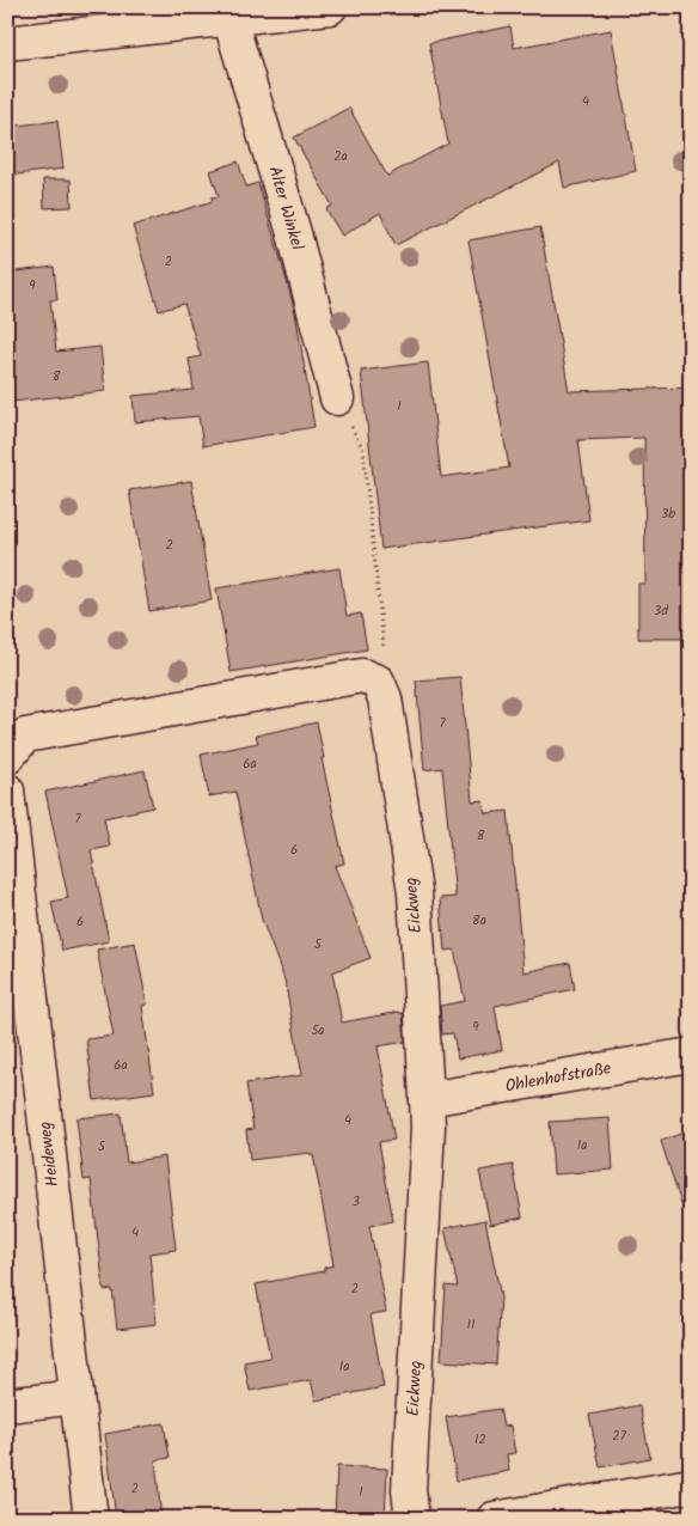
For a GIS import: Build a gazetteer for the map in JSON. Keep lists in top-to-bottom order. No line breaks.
{"streets":{"street":["Alter Winkel","Eickweg","Ohlenhofstraße","Heideweg"]},"crossings":[["Eickweg","Ohlenhofstraße"]],"house_numbers":["4","2a","2","9","8","1","3b","2","3d","7","6a","7","8","6","8a","6","5","9","5a","6a","4","1a","5","3","4","2","11","1a","27","12","2","1"]}
